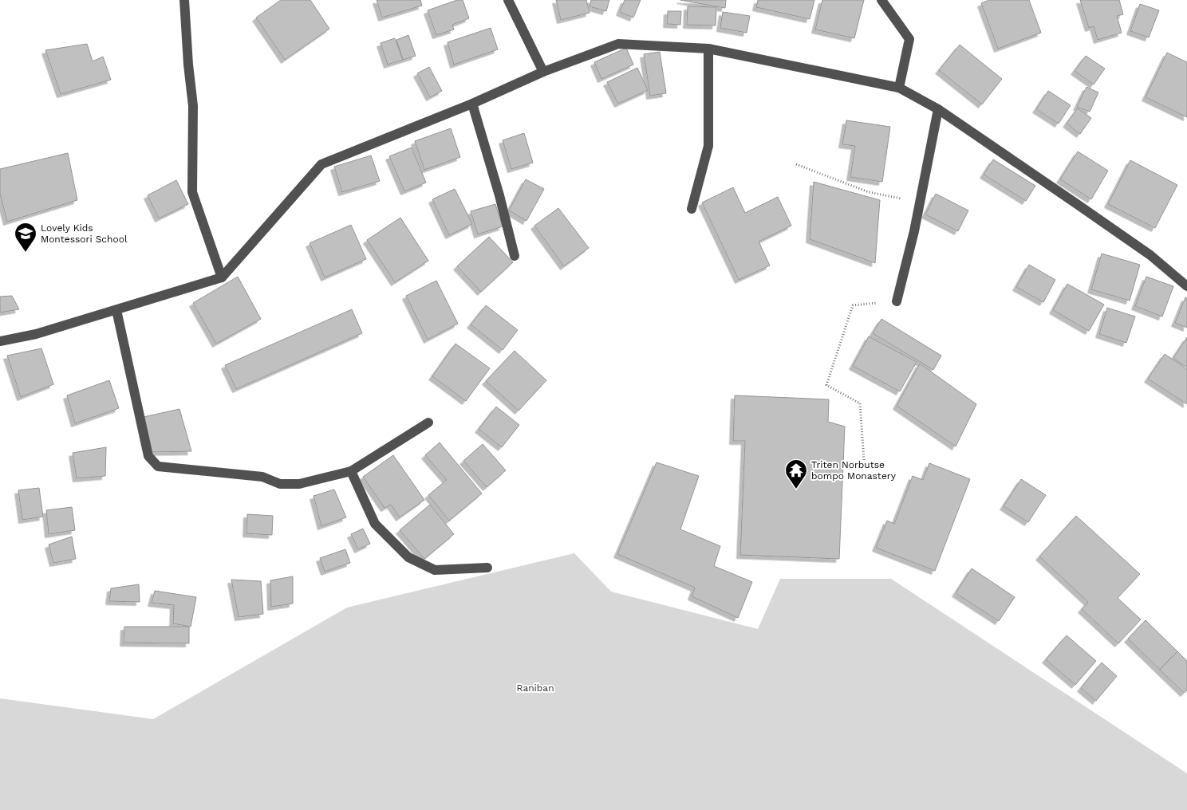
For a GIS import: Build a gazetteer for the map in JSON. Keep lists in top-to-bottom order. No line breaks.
{"parks":["Raniban"],"places":{"school or university":["Lovely Kids Montessori School"],"temple":["Triten Norbutse bompo Monastery"]}}
